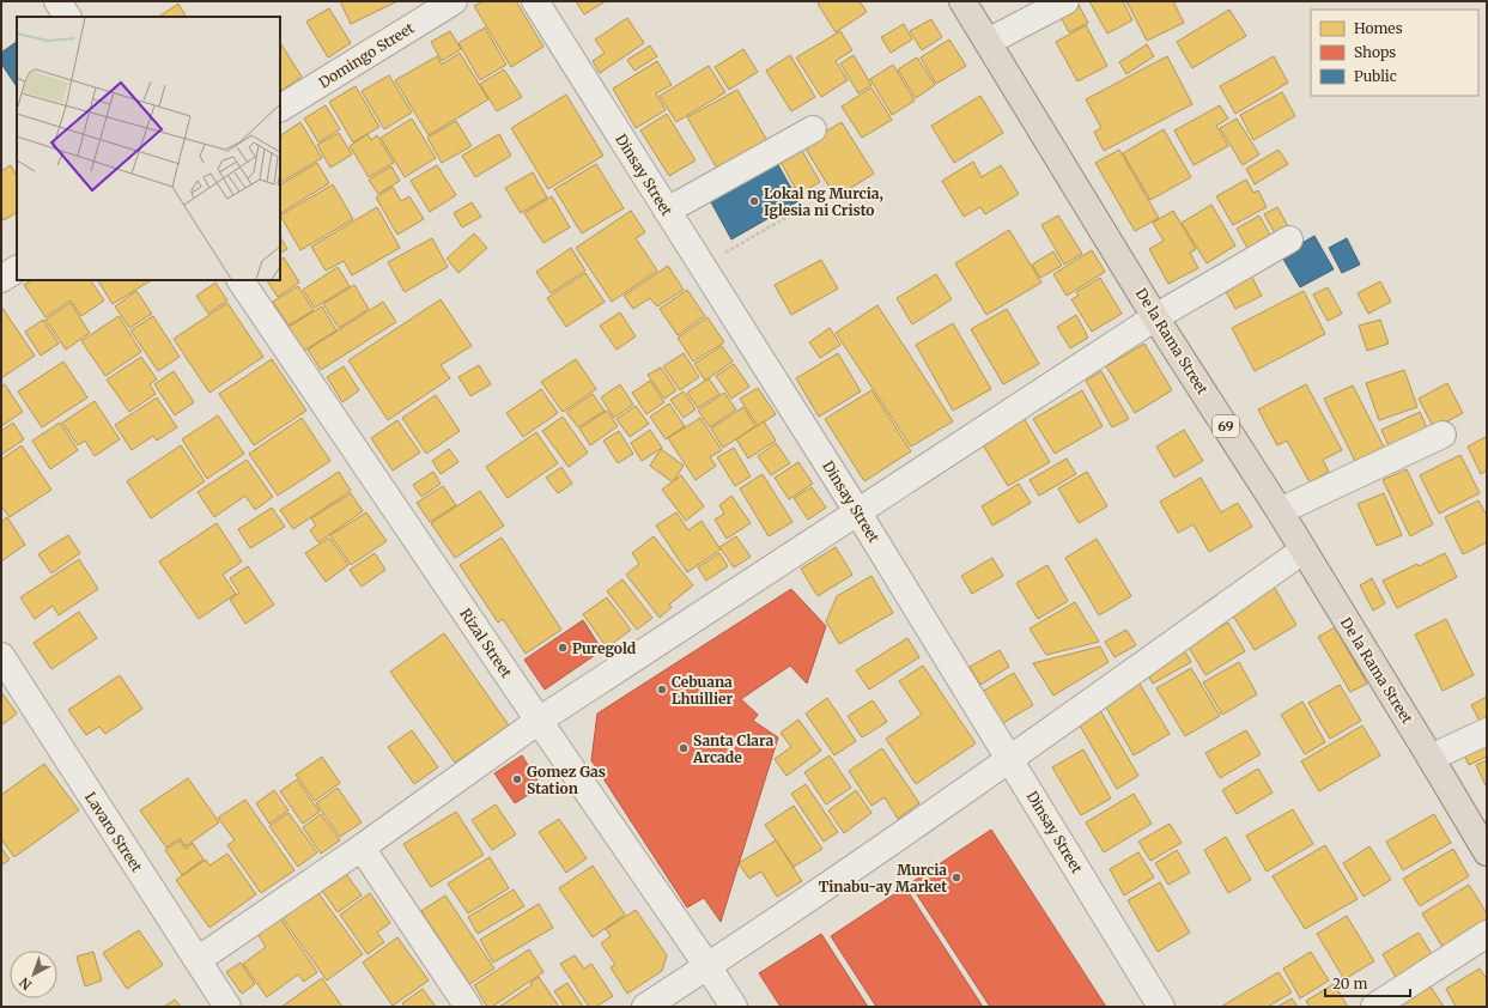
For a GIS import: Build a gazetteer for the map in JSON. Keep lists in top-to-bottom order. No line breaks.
{"streets":{"highway":["De la Rama Street","69"],"street":["Domingo Street","Dinsay Street","Rizal Street","Lavaro Street"]},"places":["Lokal ng Murcia, Iglesia ni Cristo","Puregold","Cebuana Lhuillier","Santa Clara Arcade","Gomez Gas Station","Murcia Tinabu-ay Market"],"legend":["Homes","Shops","Public"],"scale_bar":"20 m","north":"bottom left"}
